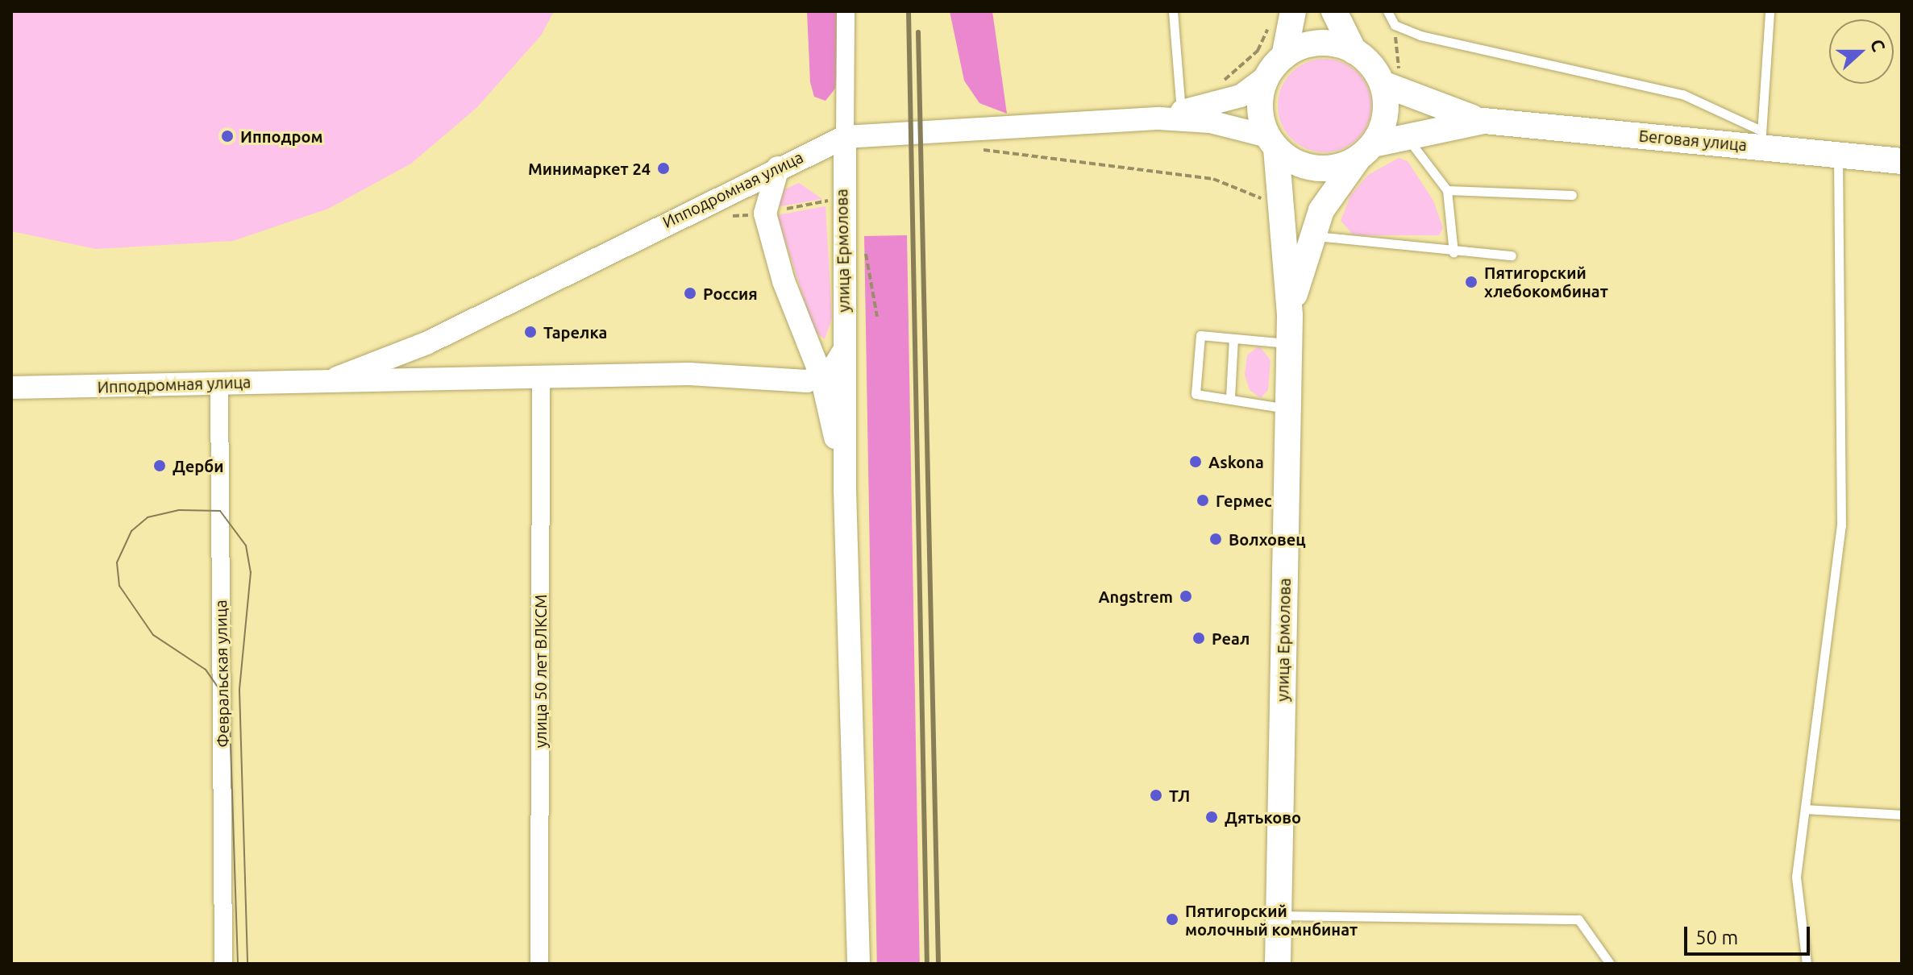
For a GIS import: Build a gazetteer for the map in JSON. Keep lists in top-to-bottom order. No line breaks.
{"streets":{"main road":["Беговая улица","улица Ермолова"],"street":["Ипподромная улица","улица 50 лет ВЛКСМ","Февральская улица"]},"crossings":[["Беговая улица","Ипподромная улица"],["Беговая улица","улица Ермолова"],["Ипподромная улица","улица Ермолова"],["Ипподромная улица","улица 50 лет ВЛКСМ"],["Ипподромная улица","Февральская улица"]],"places":["Ипподpом","Минимаркет 24","Пятигорский хлебокомбинат","Россия","Тарелка","Askona","Дерби","Гермес","Волховец","Angstrem","Реал","ТЛ","Дятьково","Пятигорский молочный комнбинат"],"scale_bar":"50 m","north":"right"}
